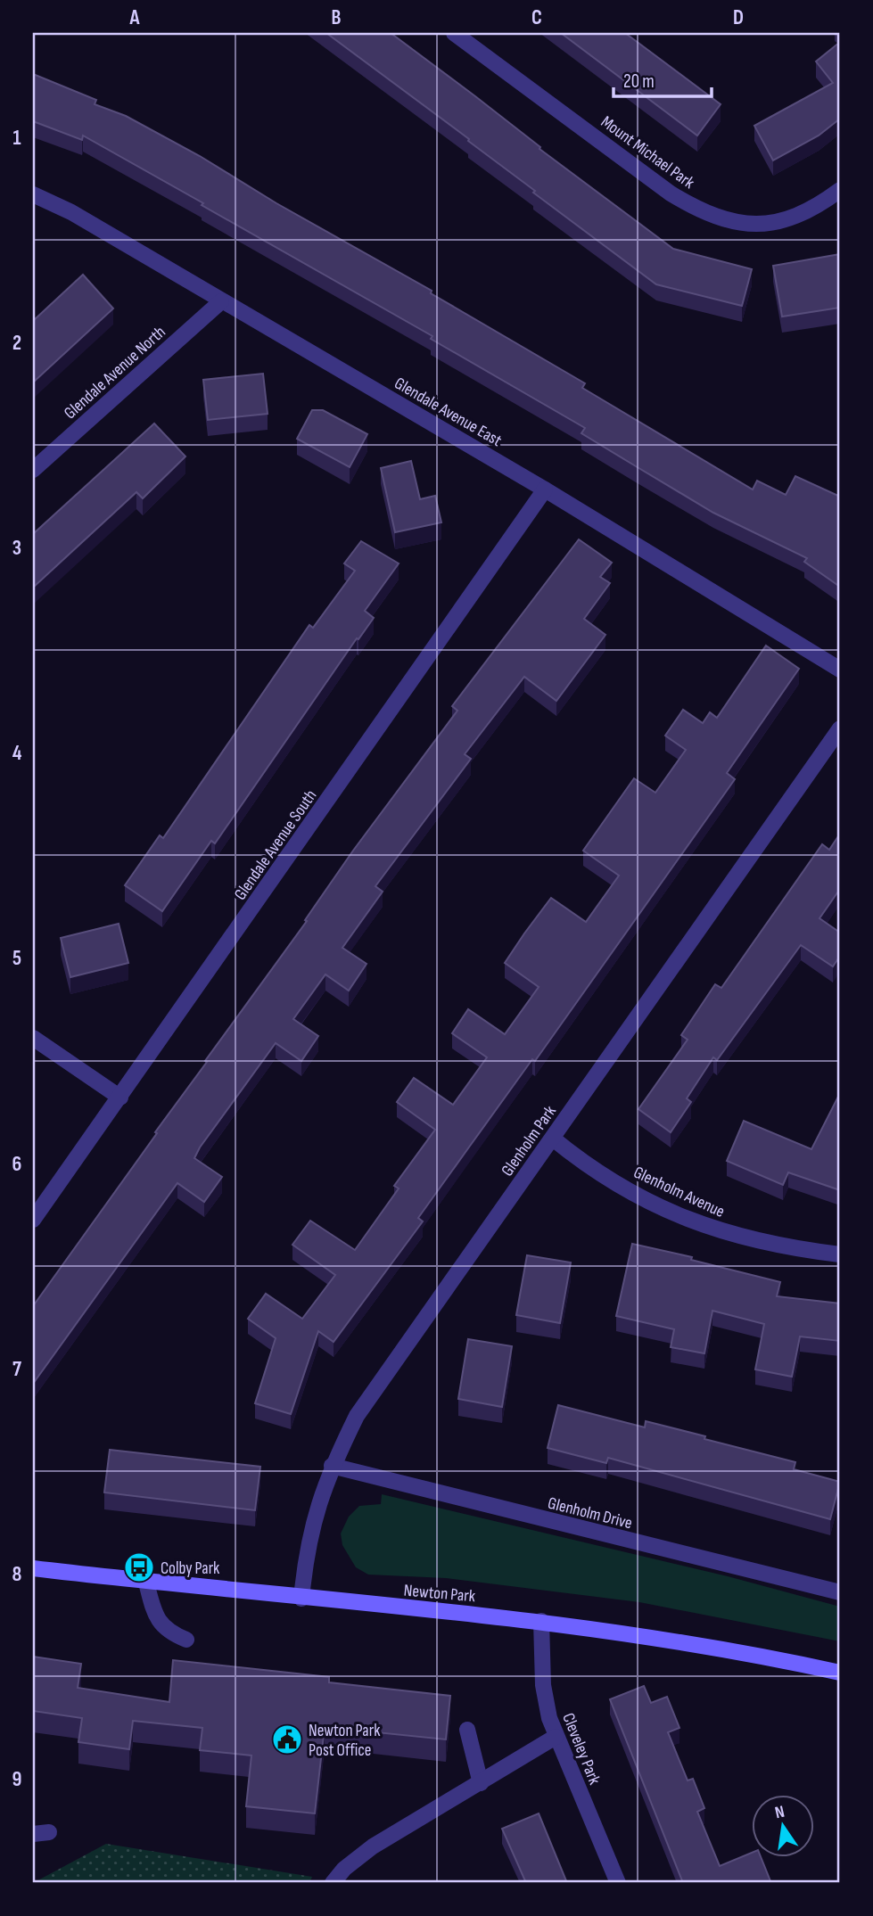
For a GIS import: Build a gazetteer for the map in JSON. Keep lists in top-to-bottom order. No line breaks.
{"streets":{"street":["Mount Michael Park","Glendale Avenue North","Glendale Avenue East","Glendale Avenue South","Glenholm Park","Glenholm Avenue","Glenholm Drive","Newton Park","Cleveley Park"]},"crossings":[["Glendale Avenue North","Glendale Avenue East"],["Glendale Avenue East","Glendale Avenue South"],["Glenholm Park","Glenholm Avenue"],["Glenholm Park","Glenholm Drive"],["Glenholm Park","Newton Park"],["Newton Park","Cleveley Park"]],"places":{"bus stop":["Colby Park"],"public building":["Newton Park Post Office"]},"scale_bar":"20 m","north":"top","grid":{"columns":["A","B","C","D"],"rows":["1","2","3","4","5","6","7","8","9"]}}
